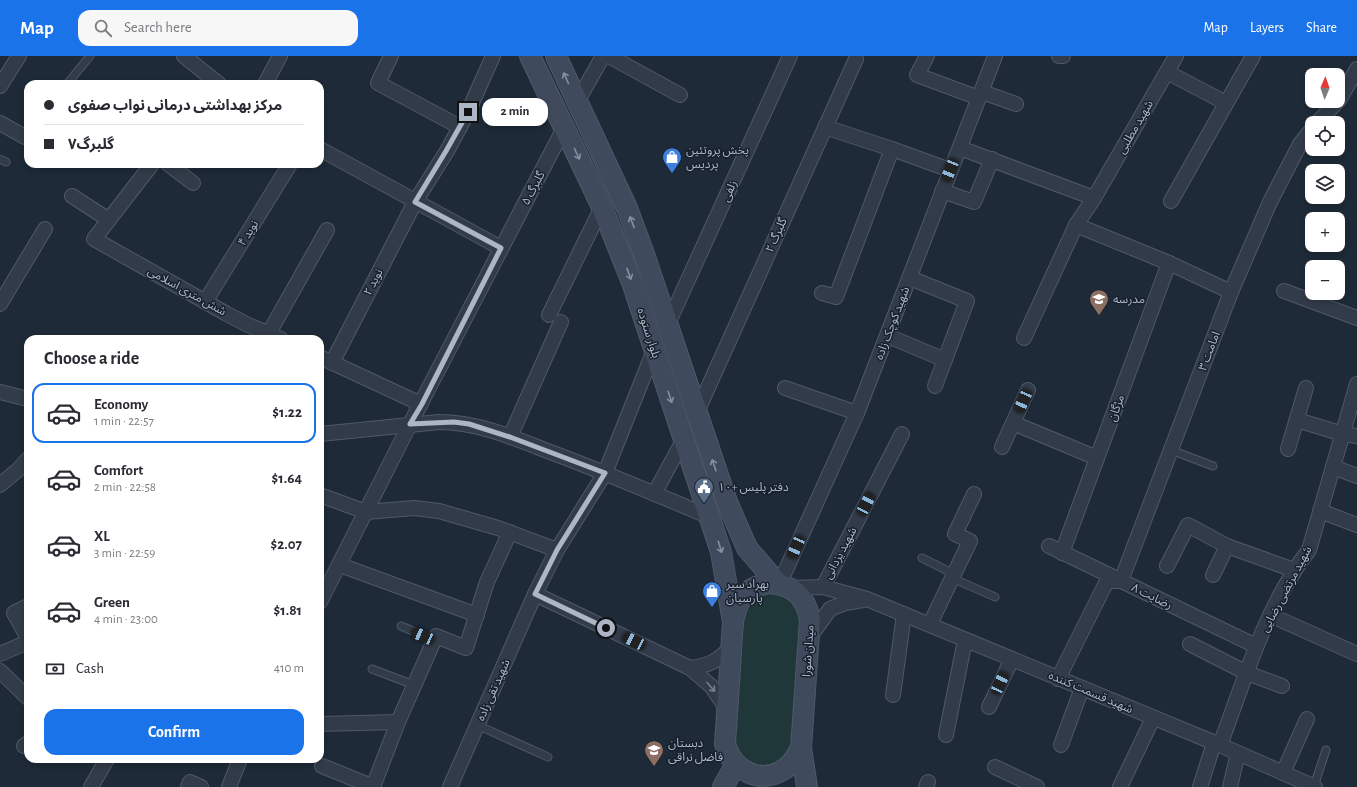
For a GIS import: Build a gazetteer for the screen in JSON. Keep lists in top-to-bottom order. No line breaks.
{"streets":{"main road":["بلوار ستوده","میدان شورا"],"street":["شهید مطلبی","گلبرگ ۵","زلفی","نوید ۴","گلبرگ ۲","نوید ۲","شش متری اسلامی","شهید کوچک زاده","امامت ۳","مژگان","شهید یزدانی","شهید مرتضی رضایی","رضایت ۸","شهید تقی زاده","شهید قسمت کننده"]},"crossings":[["گلبرگ ۵","بلوار ستوده"],["زلفی","بلوار ستوده"],["نوید ۴","شش متری اسلامی"],["گلبرگ ۲","بلوار ستوده"],["شهید کوچک زاده","بلوار ستوده"],["شهید کوچک زاده","میدان شورا"],["شهید کوچک زاده","شهید قسمت کننده"],["بلوار ستوده","میدان شورا"],["بلوار ستوده","شهید تقی زاده"],["بلوار ستوده","شهید قسمت کننده"],["امامت ۳","رضایت ۸"],["مژگان","رضایت ۸"],["شهید یزدانی","شهید قسمت کننده"],["شهید مرتضی رضایی","رضایت ۸"],["شهید مرتضی رضایی","شهید قسمت کننده"],["میدان شورا","شهید قسمت کننده"]],"places":{"shop":["پخش پروتئین پردیس","بهراد سیر پارسیان"],"school or university":["مدرسه","دبستان فاضل نراقی"],"public building":["دفتر پلیس +۱۰"]},"north":"top","page":{"header":"Map","search":"Search here","nav":["Map","Layers","Share"],"map_buttons":["+","−"],"banner":["مرکز بهداشتی درمانی نواب صفوی","گلبرگ۷"],"bubble":"2 min","heading":"Choose a ride","list":[{"name":"Economy","note":"1 min · 22:57","value":"$1.22"},{"name":"Comfort","note":"2 min · 22:58","value":"$1.64"},{"name":"XL","note":"3 min · 22:59","value":"$2.07"},{"name":"Green","note":"4 min · 23:00","value":"$1.81"}],"pay":["Cash","410 m"],"buttons":"Confirm"}}
